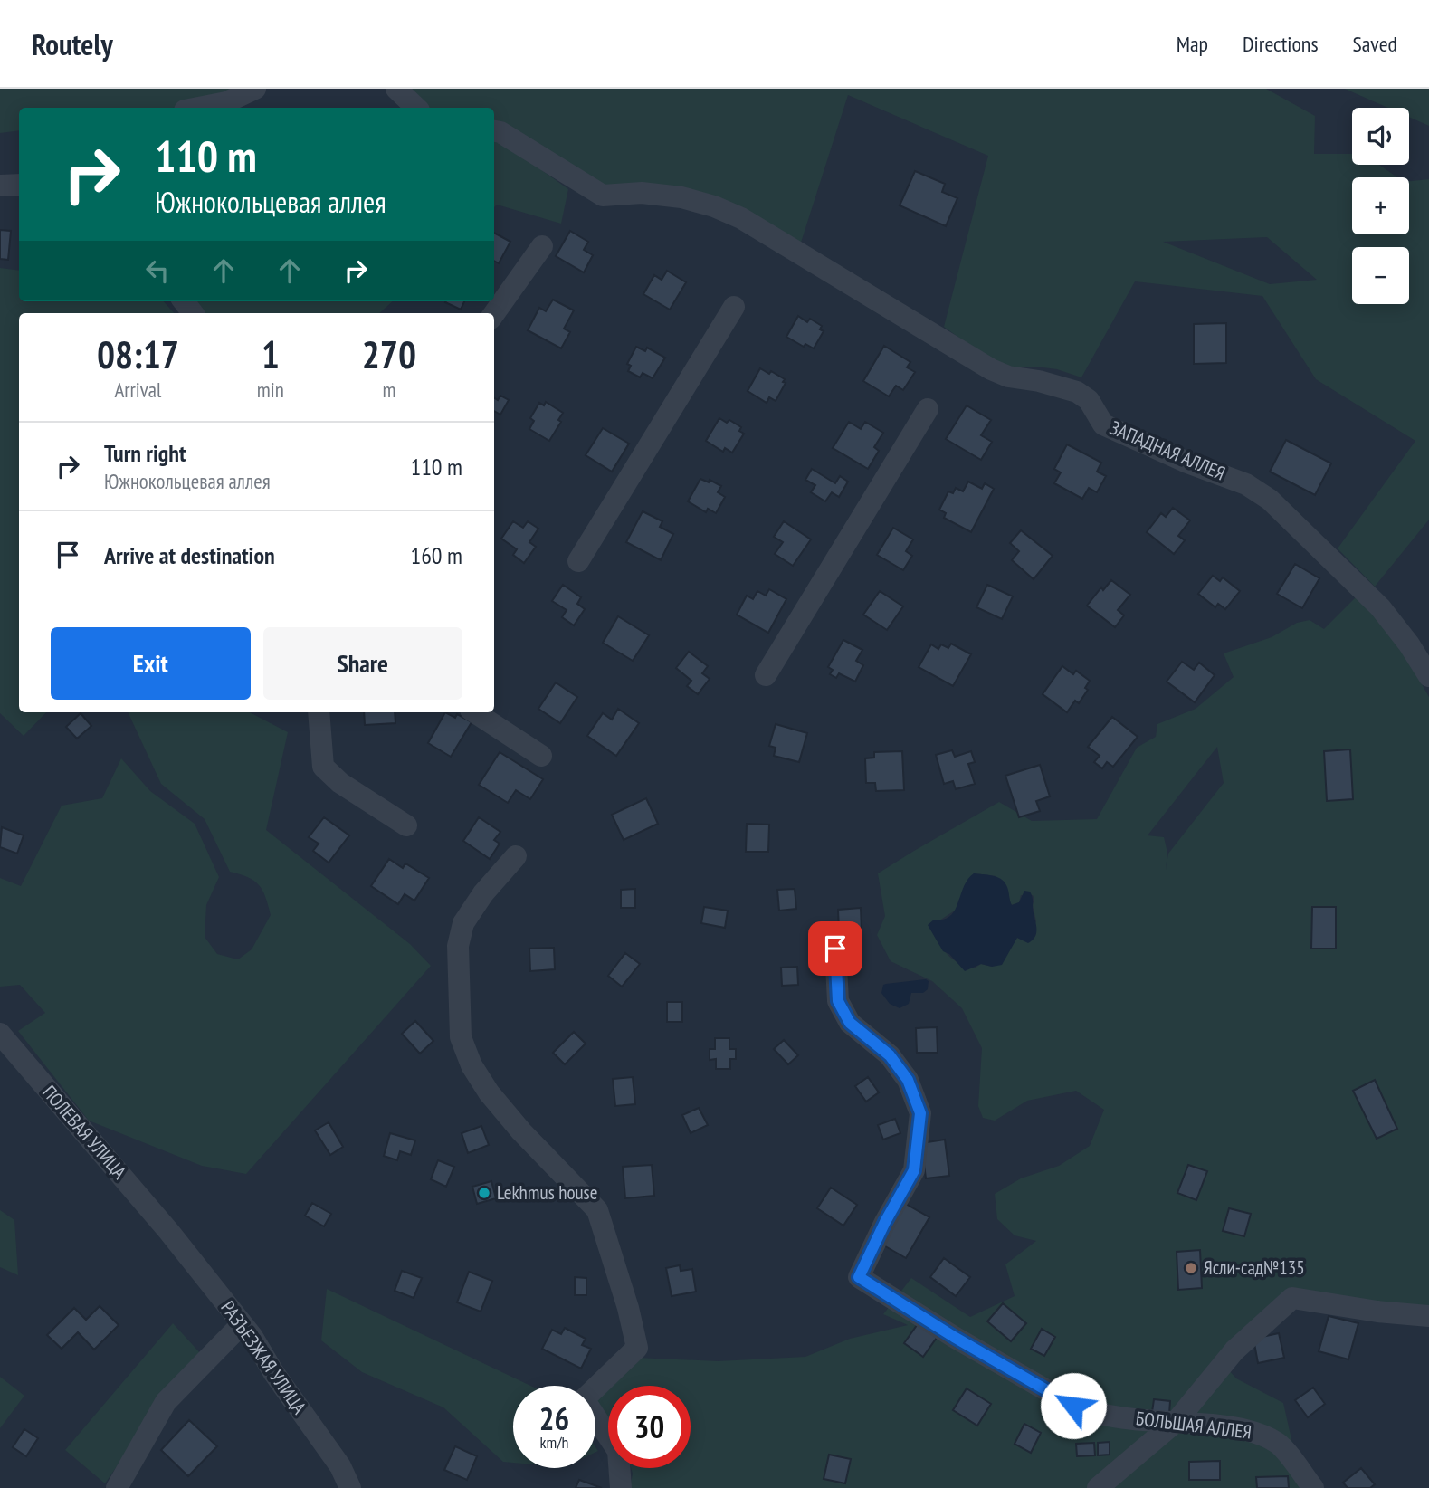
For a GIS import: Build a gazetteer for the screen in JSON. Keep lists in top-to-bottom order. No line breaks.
{"streets":{"street":["ЗАПАДНАЯ АЛЛЕЯ","ПОЛЕВАЯ УЛИЦА","РАЗЪЕЗЖАЯ УЛИЦА","БОЛЬШАЯ АЛЛЕЯ"]},"crossings":[["ПОЛЕВАЯ УЛИЦА","РАЗЪЕЗЖАЯ УЛИЦА"]],"places":["Lekhmus house","Ясли-сад№135"],"page":{"header":"Routely","nav":["Map","Directions","Saved"],"map_buttons":["+","−"],"turn":["110 m","Южнокольцевая аллея"],"eta":["08:17","Arrival","1","min","270","m"],"list":[{"name":"Turn right","note":"Южнокольцевая аллея","value":"110 m"},{"name":"Arrive at destination","value":"160 m"}],"buttons":["Exit","Share"],"speed":"26 km/h","limit":"30"}}
